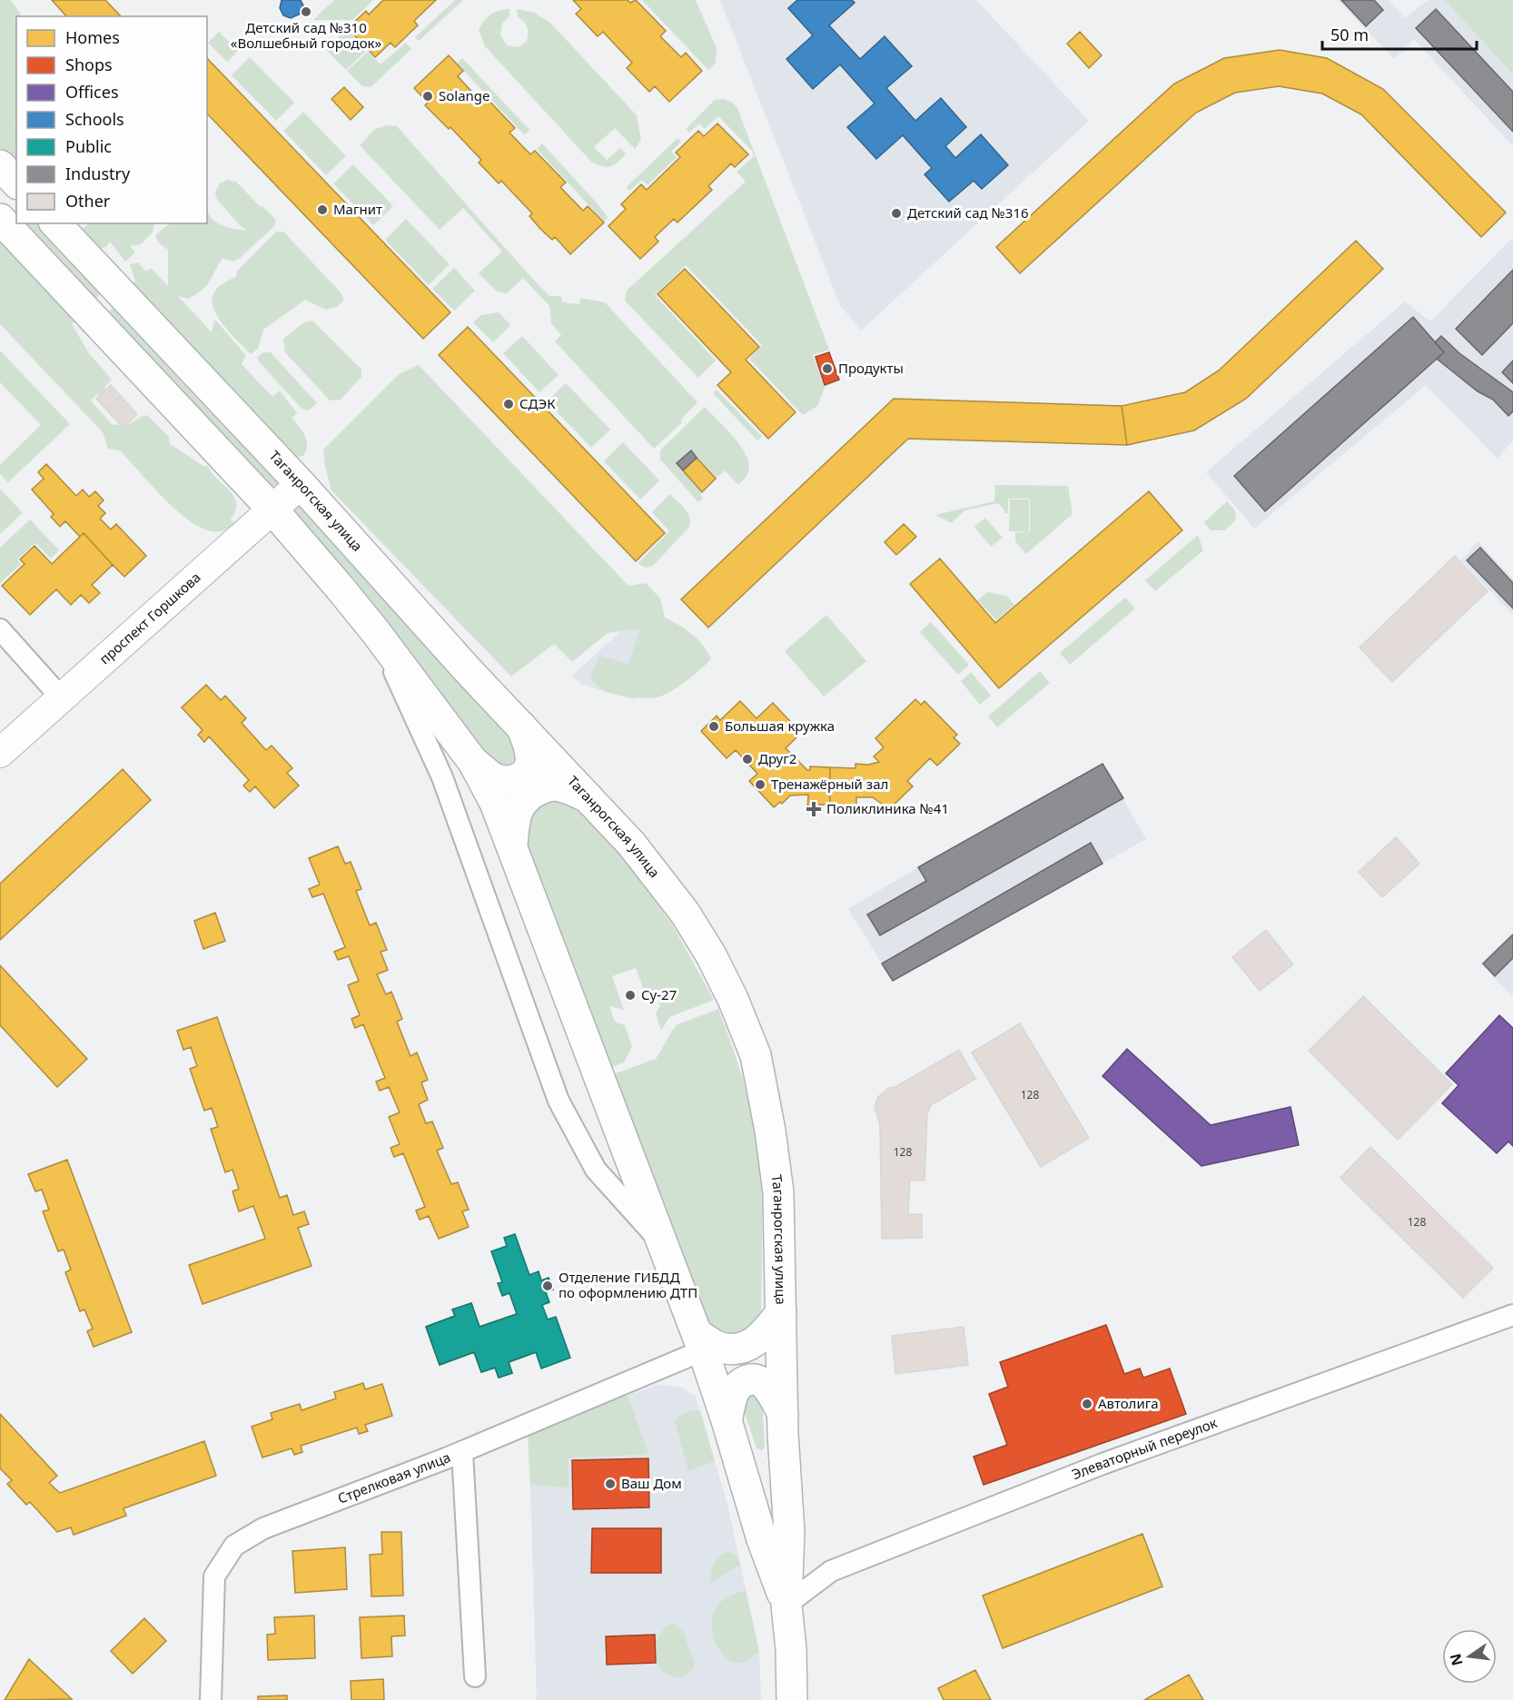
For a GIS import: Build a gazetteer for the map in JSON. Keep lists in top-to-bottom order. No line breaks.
{"streets":{"main road":["Таганрогская улица"],"street":["проспект Горшкова","Элеваторный переулок","Стрелковая улица"]},"crossings":[["Таганрогская улица","проспект Горшкова"],["Таганрогская улица","Элеваторный переулок"],["Таганрогская улица","Стрелковая улица"]],"places":{"other":["Детский сад №310 «Волшебный городок»","Solange","Магнит","Детский сад №316","Продукты","СДЭК","Большая кружка","Друг2","Тренажёрный зал","Су-27","Отделение ГИБДД по оформлению ДТП","Автолига","Ваш Дом"],"health":["Поликлиника №41"]},"house_numbers":["128","128","128"],"legend":["Homes","Shops","Offices","Schools","Public","Industry","Other"],"scale_bar":"50 m","north":"left"}
